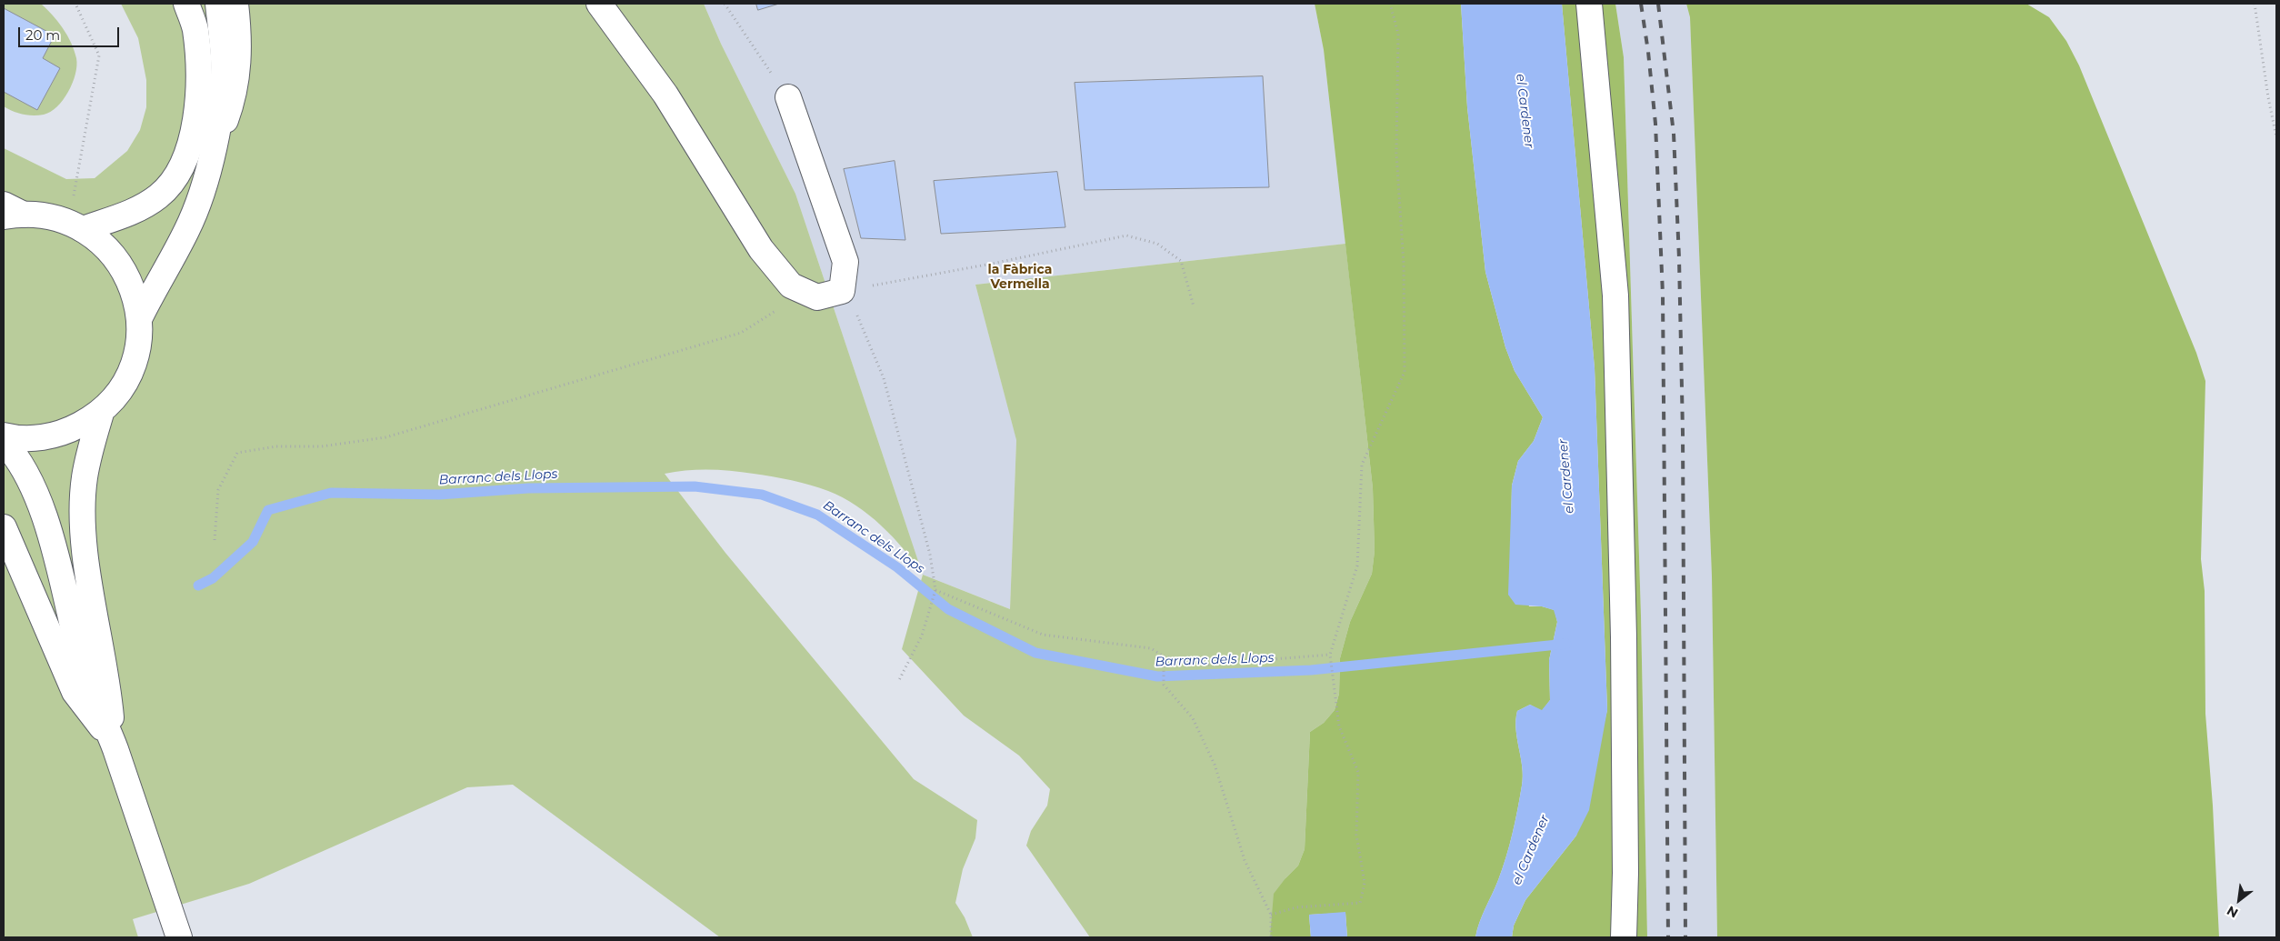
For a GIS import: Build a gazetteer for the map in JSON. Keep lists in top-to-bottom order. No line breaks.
{"districts":["la Fàbrica Vermella"],"water":["el Cardener","Barranc dels Llops"],"scale_bar":"20 m","north":"bottom left"}
